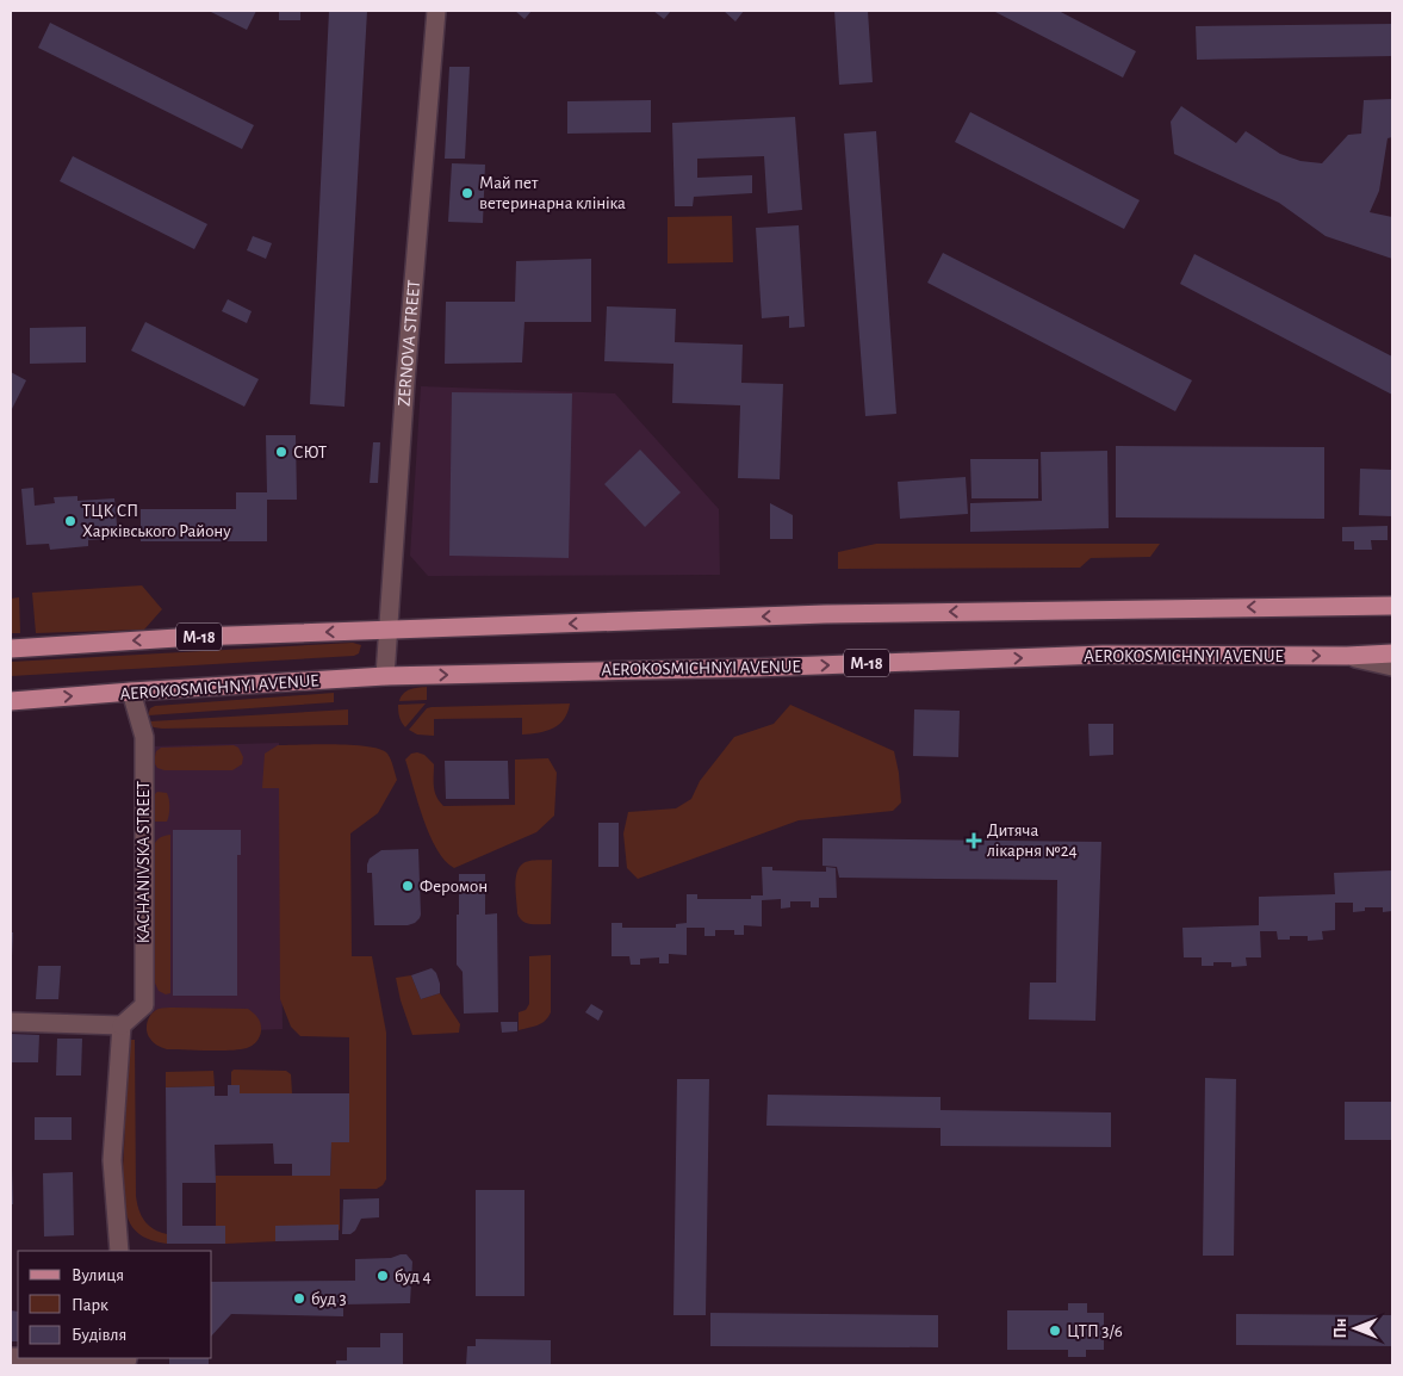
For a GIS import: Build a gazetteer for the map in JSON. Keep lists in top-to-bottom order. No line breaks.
{"streets":{"main road":["М-18","AEROKOSMICHNYI AVENUE"],"street":["ZERNOVA STREET","KACHANIVSKA STREET"]},"crossings":[["ZERNOVA STREET","М-18"],["ZERNOVA STREET","AEROKOSMICHNYI AVENUE"],["AEROKOSMICHNYI AVENUE","KACHANIVSKA STREET"]],"places":{"other":["Май пет ветеринарна клініка","СЮТ","ТЦК СП Харківського Району","Феромон","буд 4","буд 3","ЦТП 3/6"],"health":["Дитяча лікарня №24"]},"legend":["Вулиця","Парк","Будівля"],"north":"left"}
